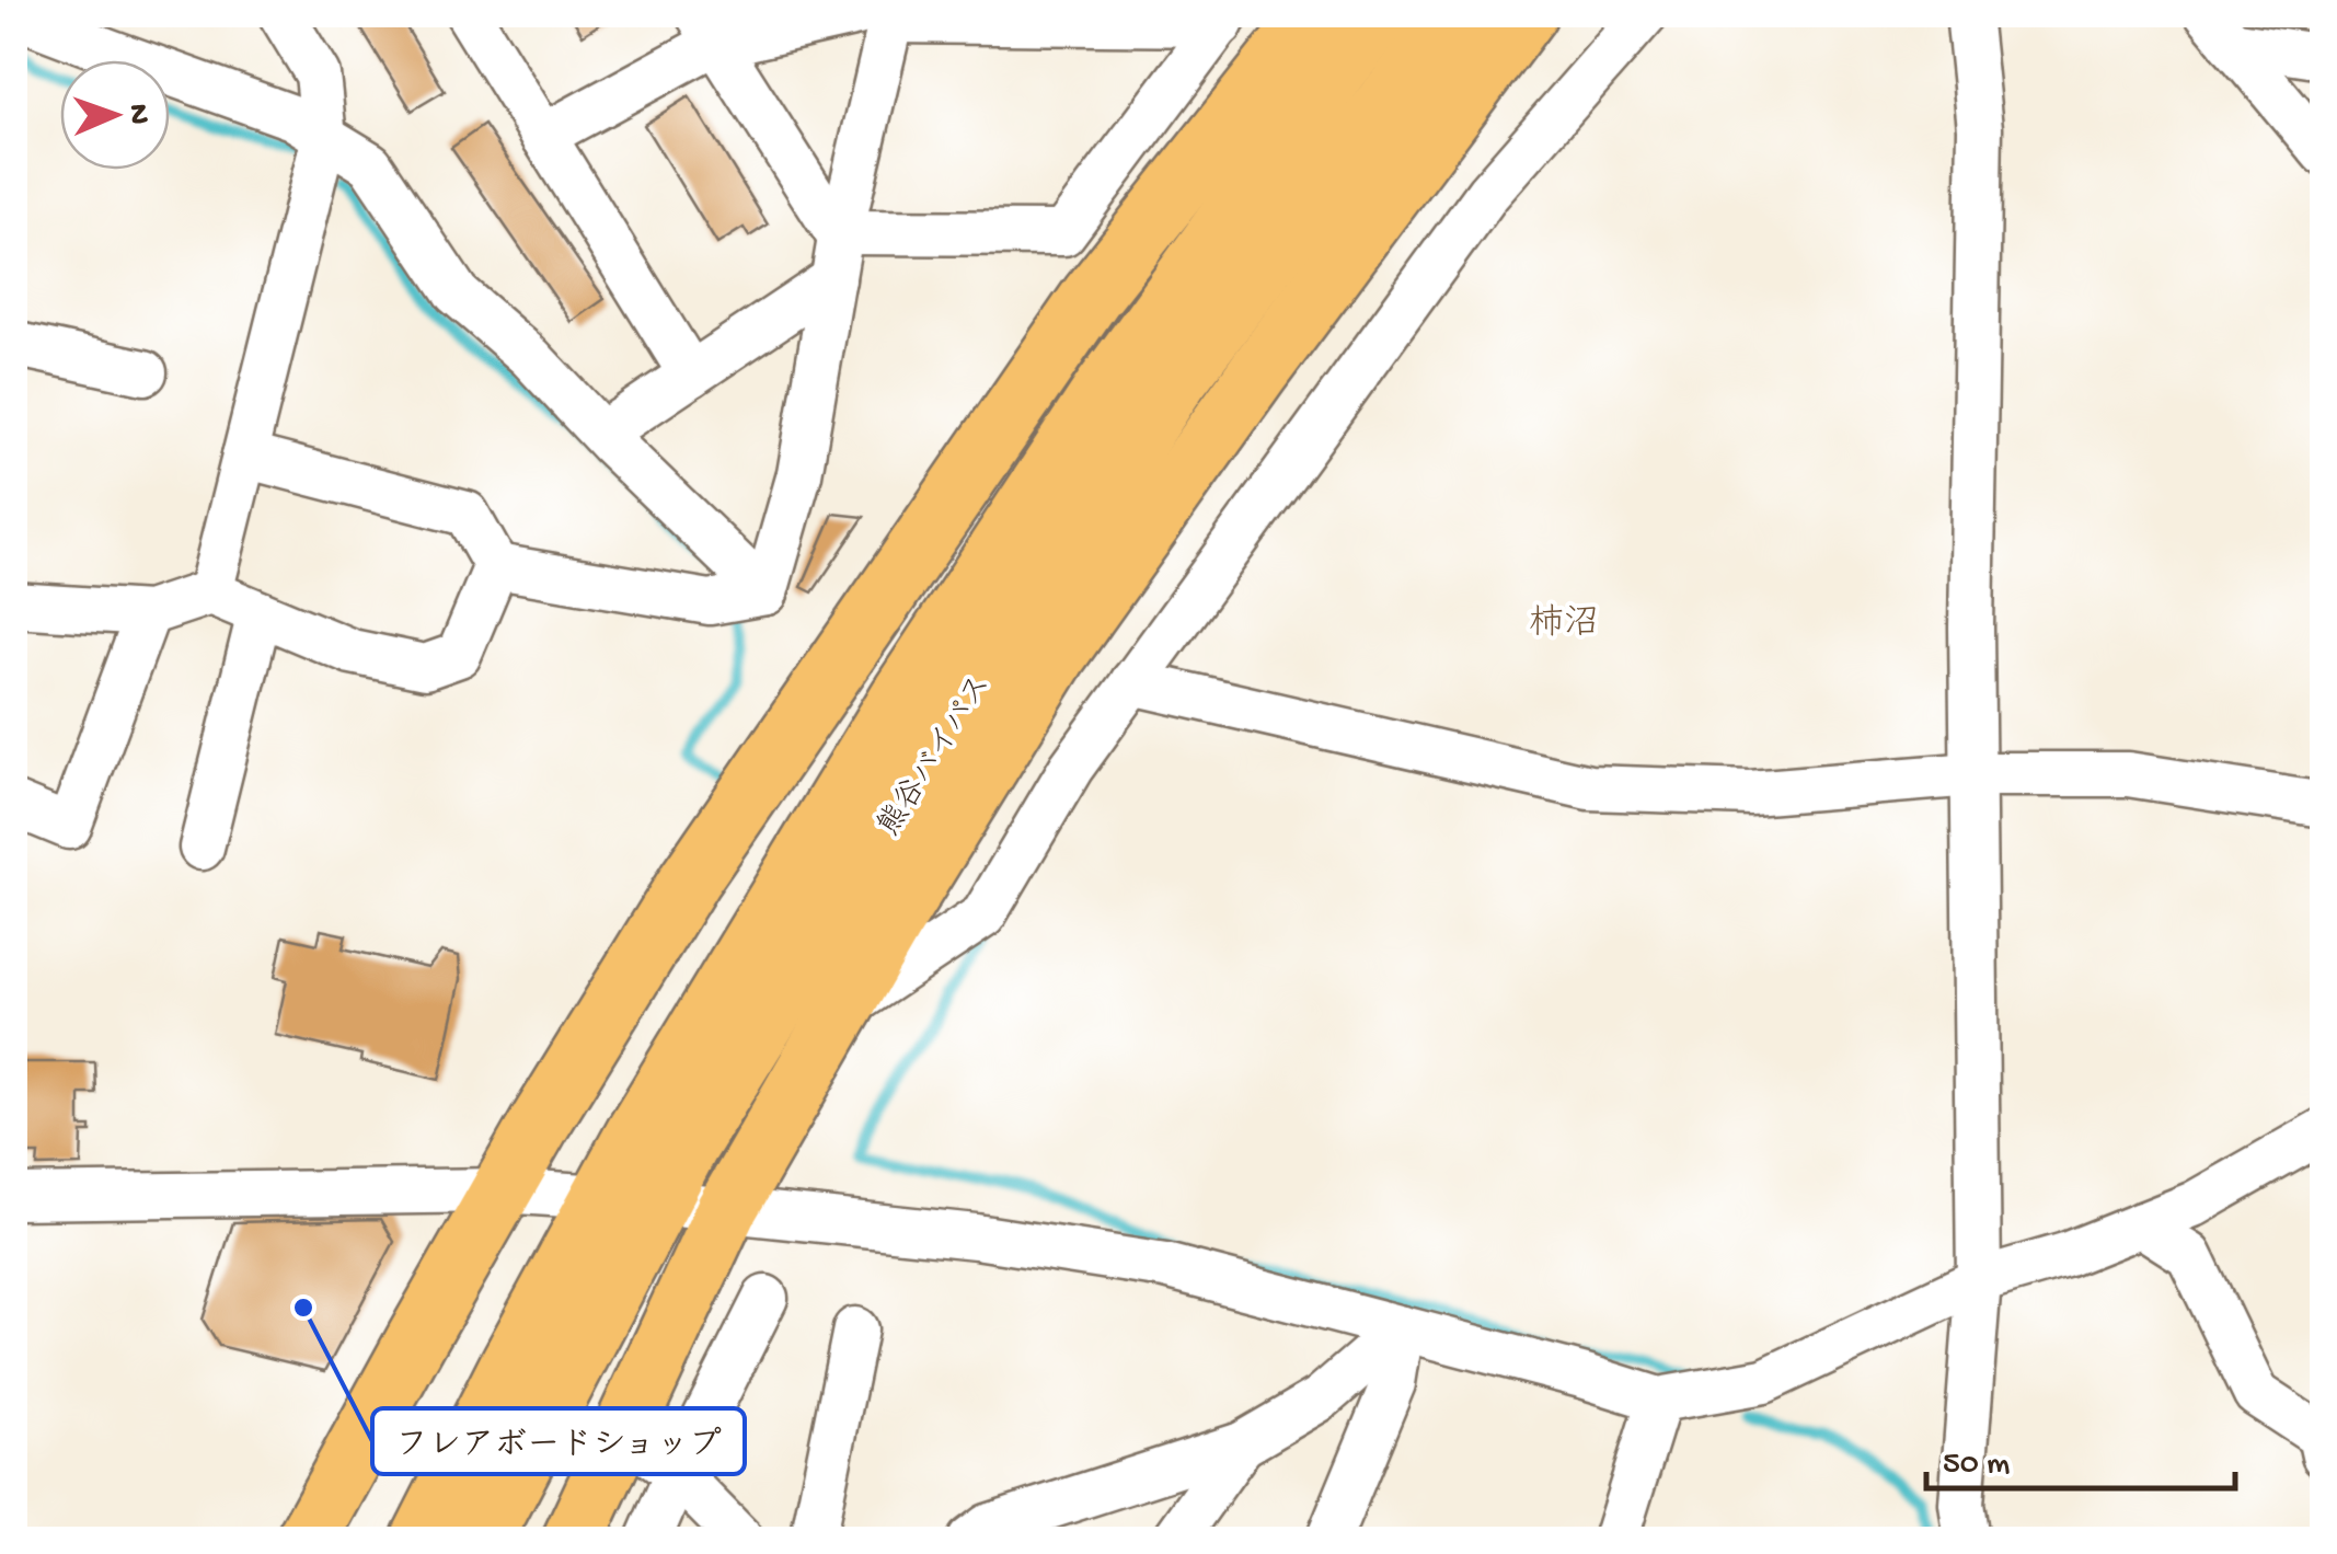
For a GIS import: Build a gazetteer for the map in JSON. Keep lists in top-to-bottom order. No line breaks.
{"streets":{"highway":["熊谷バイパス"]},"districts":["柿沼"],"places":["フレアボードショップ"],"scale_bar":"50 m","north":"right"}
